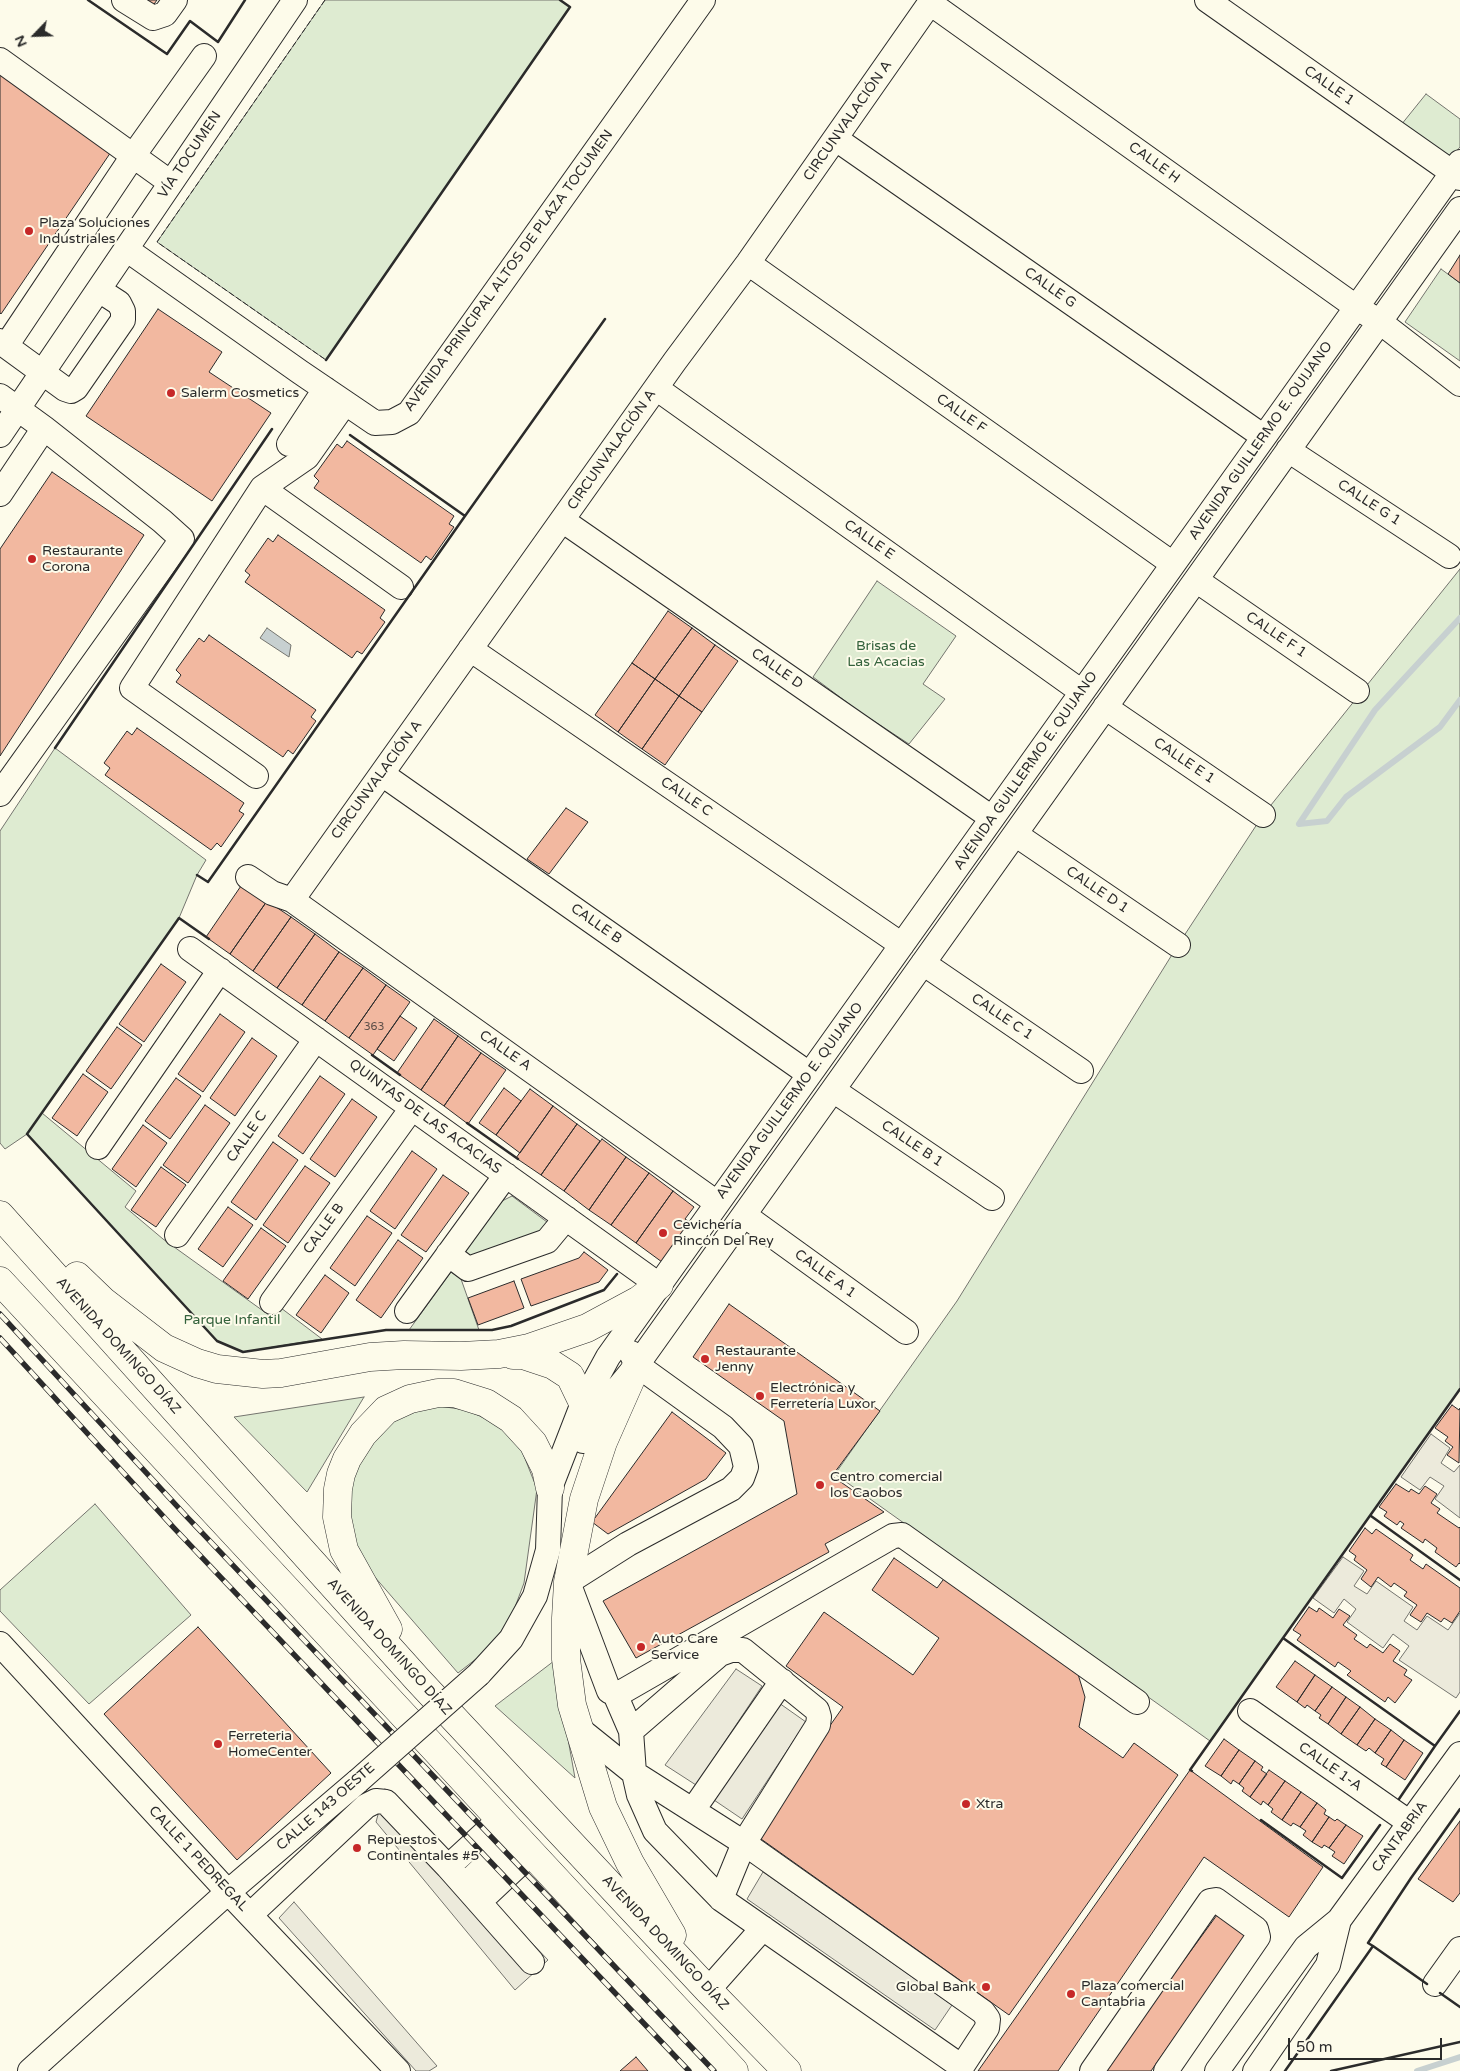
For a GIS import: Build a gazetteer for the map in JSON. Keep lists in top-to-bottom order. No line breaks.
{"streets":{"main road":["AVENIDA DOMINGO DÍAZ"],"street":["CALLE 1","CIRCUNVALACIÓN A","VÍA TOCUMEN","CALLE H","AVENIDA PRINCIPAL ALTOS DE PLAZA TOCUMEN","CALLE G","CALLE F","AVENIDA GUILLERMO E. QUIJANO","CALLE G 1","CALLE E","CALLE F 1","CALLE D","CALLE E 1","CALLE C","CALLE D 1","CALLE B","CALLE C 1","CALLE A","QUINTAS DE LAS ACACIAS","CALLE B 1","CALLE A 1","CALLE 1-A","CALLE 143 OESTE","CANTABRIA","CALLE 1 PEDREGAL"]},"crossings":[["CALLE 1","AVENIDA GUILLERMO E. QUIJANO"],["CIRCUNVALACIÓN A","CALLE H"],["CIRCUNVALACIÓN A","CALLE G"],["CIRCUNVALACIÓN A","CALLE F"],["CIRCUNVALACIÓN A","CALLE E"],["CIRCUNVALACIÓN A","CALLE D"],["CIRCUNVALACIÓN A","CALLE C"],["CIRCUNVALACIÓN A","CALLE B"],["CIRCUNVALACIÓN A","CALLE A"],["VÍA TOCUMEN","AVENIDA PRINCIPAL ALTOS DE PLAZA TOCUMEN"],["CALLE H","AVENIDA GUILLERMO E. QUIJANO"],["CALLE G","AVENIDA GUILLERMO E. QUIJANO"],["CALLE F","AVENIDA GUILLERMO E. QUIJANO"],["AVENIDA GUILLERMO E. QUIJANO","CALLE G 1"],["AVENIDA GUILLERMO E. QUIJANO","CALLE E"],["AVENIDA GUILLERMO E. QUIJANO","CALLE F 1"],["AVENIDA GUILLERMO E. QUIJANO","CALLE D"],["AVENIDA GUILLERMO E. QUIJANO","CALLE E 1"],["AVENIDA GUILLERMO E. QUIJANO","CALLE C"],["AVENIDA GUILLERMO E. QUIJANO","CALLE D 1"],["AVENIDA GUILLERMO E. QUIJANO","CALLE B"],["AVENIDA GUILLERMO E. QUIJANO","CALLE C 1"],["AVENIDA GUILLERMO E. QUIJANO","CALLE A"],["AVENIDA GUILLERMO E. QUIJANO","QUINTAS DE LAS ACACIAS"],["AVENIDA GUILLERMO E. QUIJANO","CALLE B 1"],["AVENIDA GUILLERMO E. QUIJANO","CALLE A 1"],["AVENIDA GUILLERMO E. QUIJANO","CALLE 143 OESTE"],["CALLE C","QUINTAS DE LAS ACACIAS"],["CALLE B","QUINTAS DE LAS ACACIAS"],["CALLE 1-A","CANTABRIA"],["CALLE 143 OESTE","CALLE 1 PEDREGAL"]],"parks":["Brisas de Las Acacias","Parque Infantil"],"places":["Plaza Soluciones Industriales","Salerm Cosmetics","Restaurante Corona","Cevichería Rincón Del Rey","Restaurante Jenny","Electrónica y Ferretería Luxor","Centro comercial los Caobos","Auto Care Service","Ferreteria HomeCenter","Xtra","Repuestos Continentales #5","Global Bank","Plaza comercial Cantabria"],"house_numbers":["363"],"scale_bar":"50 m","north":"bottom left"}
